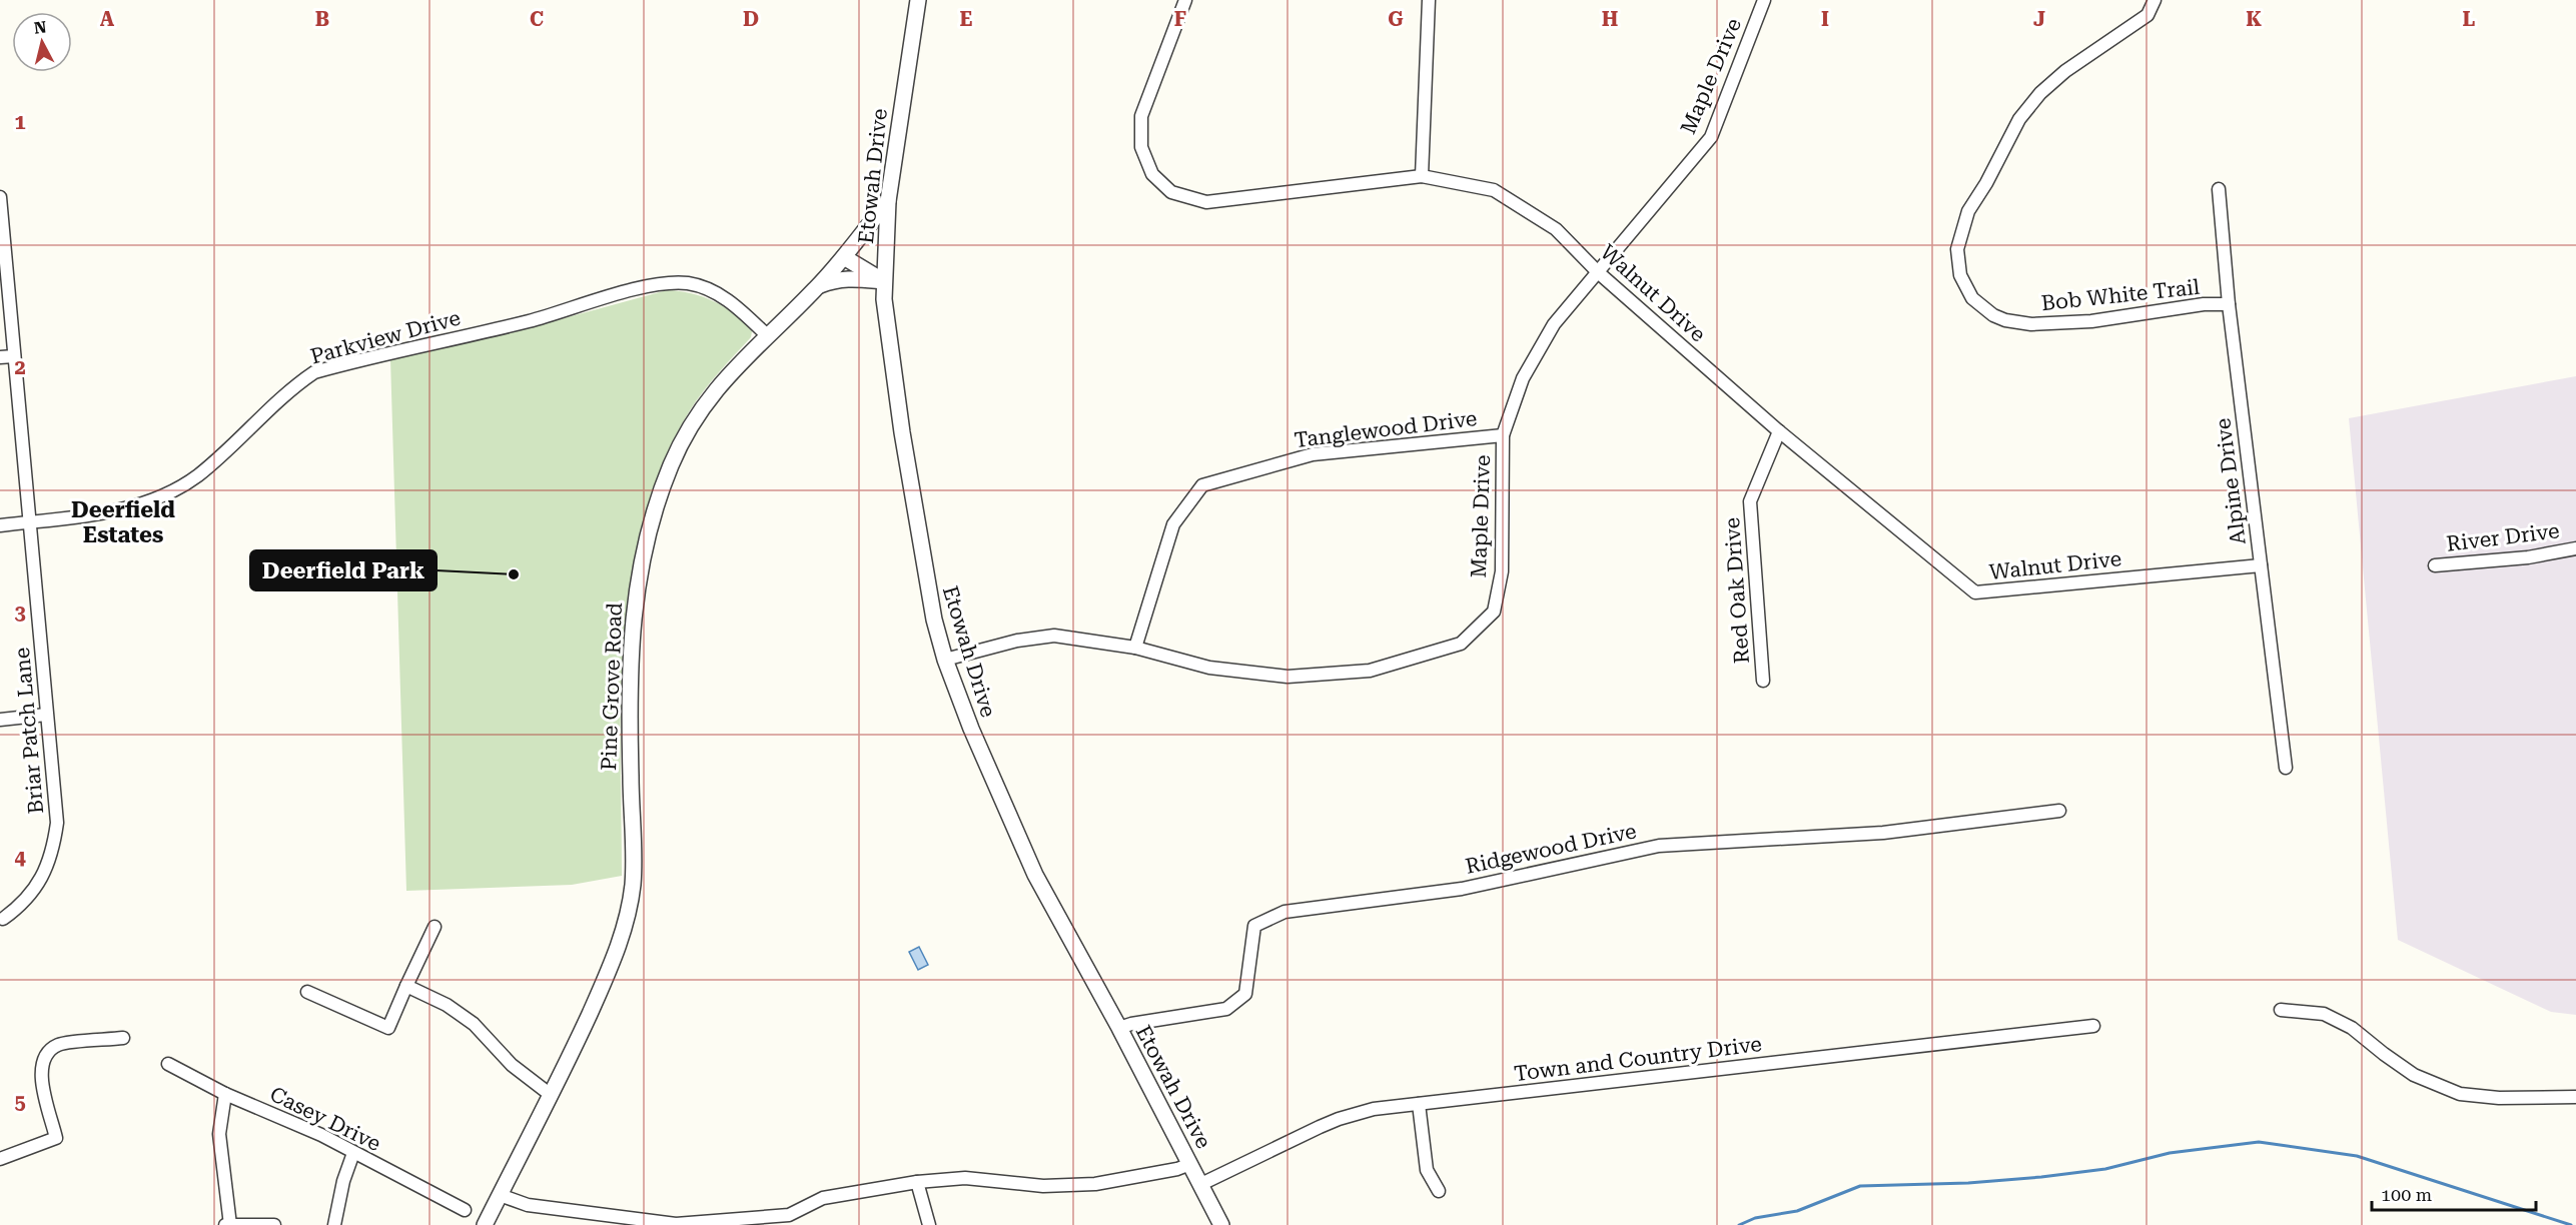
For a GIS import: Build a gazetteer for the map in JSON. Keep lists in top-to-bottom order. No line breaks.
{"streets":{"street":["Maple Drive","Etowah Drive","Walnut Drive","Bob White Trail","Parkview Drive","Tanglewood Drive","Alpine Drive","River Drive","Red Oak Drive","Pine Grove Road","Briar Patch Lane","Ridgewood Drive","Town and Country Drive","Casey Drive"]},"crossings":[["Maple Drive","Etowah Drive"],["Maple Drive","Walnut Drive"],["Maple Drive","Tanglewood Drive"],["Etowah Drive","Pine Grove Road"],["Etowah Drive","Ridgewood Drive"],["Etowah Drive","Town and Country Drive"],["Walnut Drive","Alpine Drive"],["Walnut Drive","Red Oak Drive"],["Bob White Trail","Alpine Drive"],["Parkview Drive","Pine Grove Road"],["Parkview Drive","Briar Patch Lane"]],"districts":["Deerfield Estates"],"places":["Deerfield Park"],"scale_bar":"100 m","north":"top","grid":{"columns":["A","B","C","D","E","F","G","H","I","J","K","L"],"rows":["1","2","3","4","5"]}}
